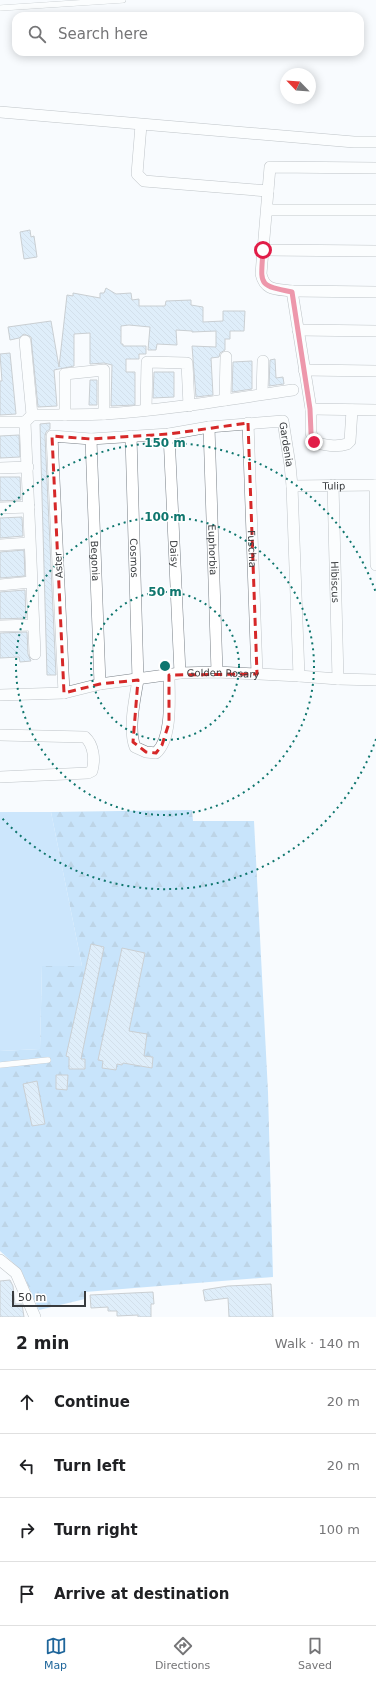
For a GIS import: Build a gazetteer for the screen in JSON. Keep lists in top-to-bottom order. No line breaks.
{"streets":{"street":["Gardenia","Tulip","Fuschia","Euphorbia","Daisy","Cosmos","Begonia","Aster","Hibiscus","Golden Rosary"]},"crossings":[["Gardenia","Tulip"],["Gardenia","Fuschia"],["Gardenia","Euphorbia"],["Gardenia","Daisy"],["Gardenia","Cosmos"],["Gardenia","Begonia"],["Gardenia","Aster"],["Gardenia","Golden Rosary"],["Tulip","Hibiscus"],["Fuschia","Golden Rosary"],["Euphorbia","Golden Rosary"],["Daisy","Cosmos"],["Daisy","Golden Rosary"],["Cosmos","Golden Rosary"],["Begonia","Golden Rosary"],["Aster","Golden Rosary"],["Hibiscus","Golden Rosary"]],"scale_bar":"50 m","north":"top left","page":{"search":"Search here","scale":"50 m","heading":["2 min","Walk · 140 m"],"list":[["Continue","20 m"],["Turn left","20 m"],["Turn right","100 m"],"Arrive at destination"],"nav":["Map","Directions","Saved"]},"rings":["150 m","100 m","50 m"]}
